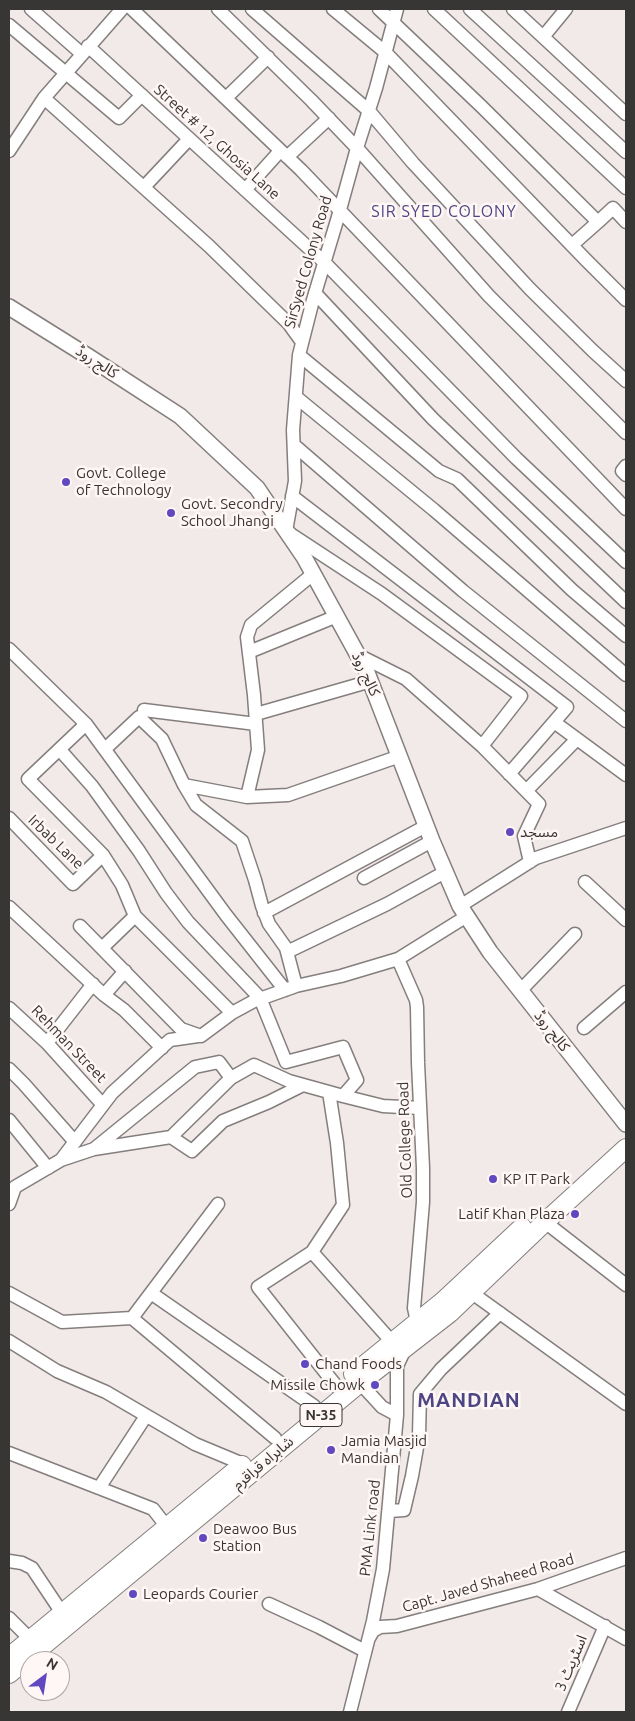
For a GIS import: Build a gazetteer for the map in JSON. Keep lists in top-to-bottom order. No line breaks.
{"streets":{"highway":["N-35","شاہراہ قراقرم"],"main road":["کالج روڈ"],"street":["Street # 12, Ghosia Lane","SirSyed Colony Road","Irbab Lane","Rehman Street","Old College Road","PMA Link road","Capt. Javed Shaheed Road","اسٹریٹ 3"]},"crossings":[["Street # 12, Ghosia Lane","SirSyed Colony Road"],["SirSyed Colony Road","کالج روڈ"],["Old College Road","شاہراہ قراقرم"],["شاہراہ قراقرم","PMA Link road"],["PMA Link road","Capt. Javed Shaheed Road"]],"districts":["SIR SYED COLONY","MANDIAN"],"places":["Govt. College of Technology","Govt. Secondry School Jhangi","مسجد","KP IT Park","Latif Khan Plaza","Chand Foods","Missile Chowk","Jamia Masjid Mandian","Deawoo Bus Station","Leopards Courier"],"north":"top right"}
